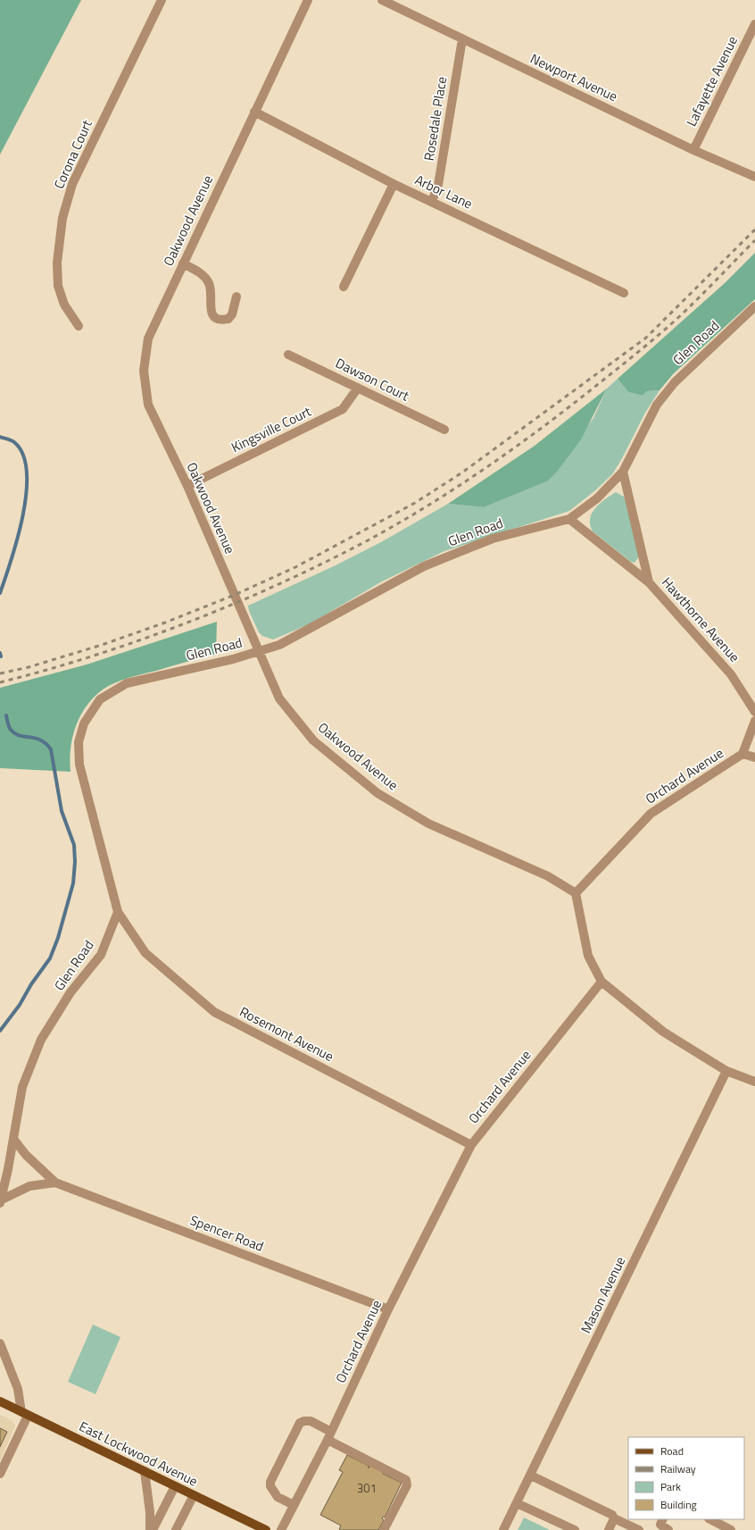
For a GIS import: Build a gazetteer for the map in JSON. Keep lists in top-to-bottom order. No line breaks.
{"streets":{"main road":["East Lockwood Avenue"],"street":["Newport Avenue","Lafayette Avenue","Rosedale Place","Corona Court","Arbor Lane","Oakwood Avenue","Glen Road","Dawson Court","Kingsville Court","Hawthorne Avenue","Orchard Avenue","Rosemont Avenue","Spencer Road","Mason Avenue"]},"crossings":[["Newport Avenue","Lafayette Avenue"],["Newport Avenue","Rosedale Place"],["Rosedale Place","Arbor Lane"],["Arbor Lane","Oakwood Avenue"],["Oakwood Avenue","Glen Road"],["Oakwood Avenue","Kingsville Court"],["Oakwood Avenue","Orchard Avenue"],["Glen Road","Hawthorne Avenue"],["Glen Road","Rosemont Avenue"],["Glen Road","Spencer Road"],["Dawson Court","Kingsville Court"],["Orchard Avenue","Rosemont Avenue"],["Orchard Avenue","Spencer Road"]],"house_numbers":["301"],"legend":["Road","Railway","Park","Building"]}
